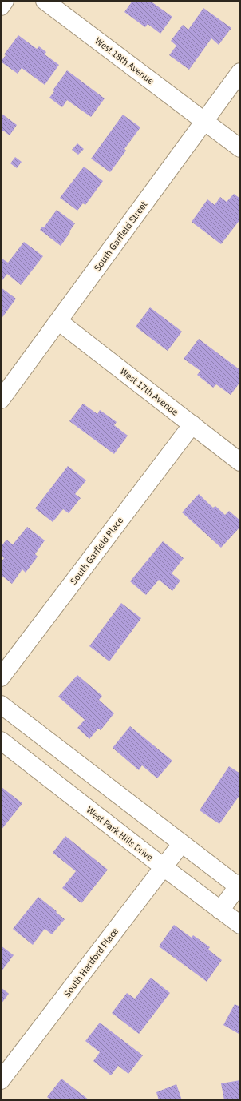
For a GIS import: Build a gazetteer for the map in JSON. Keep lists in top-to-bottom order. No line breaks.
{"streets":{"street":["West 18th Avenue","South Garfield Street","West 17th Avenue","South Garfield Place","West Park Hills Drive","South Hartford Place"]},"crossings":[["West 18th Avenue","South Garfield Street"],["South Garfield Street","West 17th Avenue"],["West 17th Avenue","South Garfield Place"],["West Park Hills Drive","South Hartford Place"]]}
